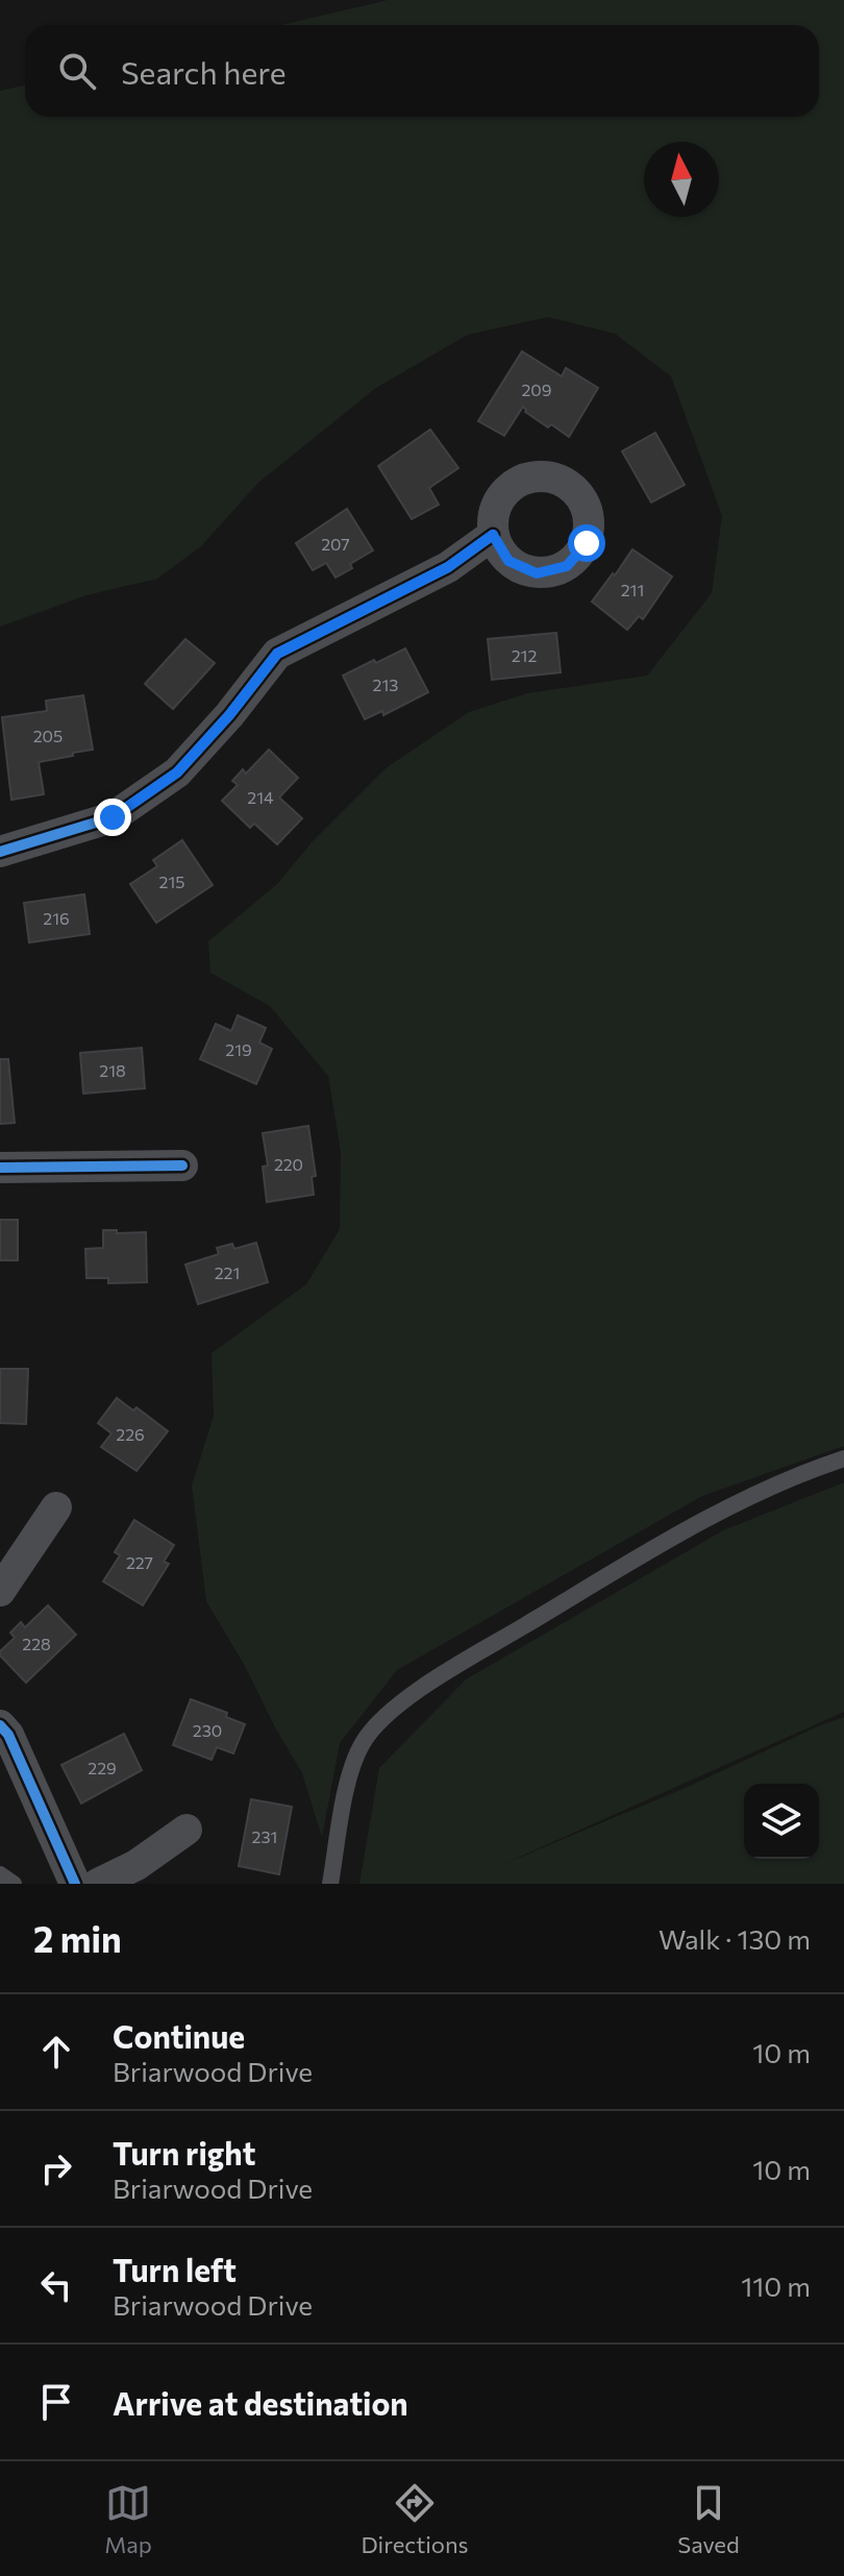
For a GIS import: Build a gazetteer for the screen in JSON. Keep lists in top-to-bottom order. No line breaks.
{"house_numbers":["209","207","211","212","213","205","214","215","216","219","218","220","221","226","227","228","230","229","231"],"north":"top","page":{"search":"Search here","heading":["2 min","Walk · 130 m"],"list":[["Continue","Briarwood Drive","10 m"],["Turn right","Briarwood Drive","10 m"],["Turn left","Briarwood Drive","110 m"],"Arrive at destination"],"nav":["Map","Directions","Saved"]}}
